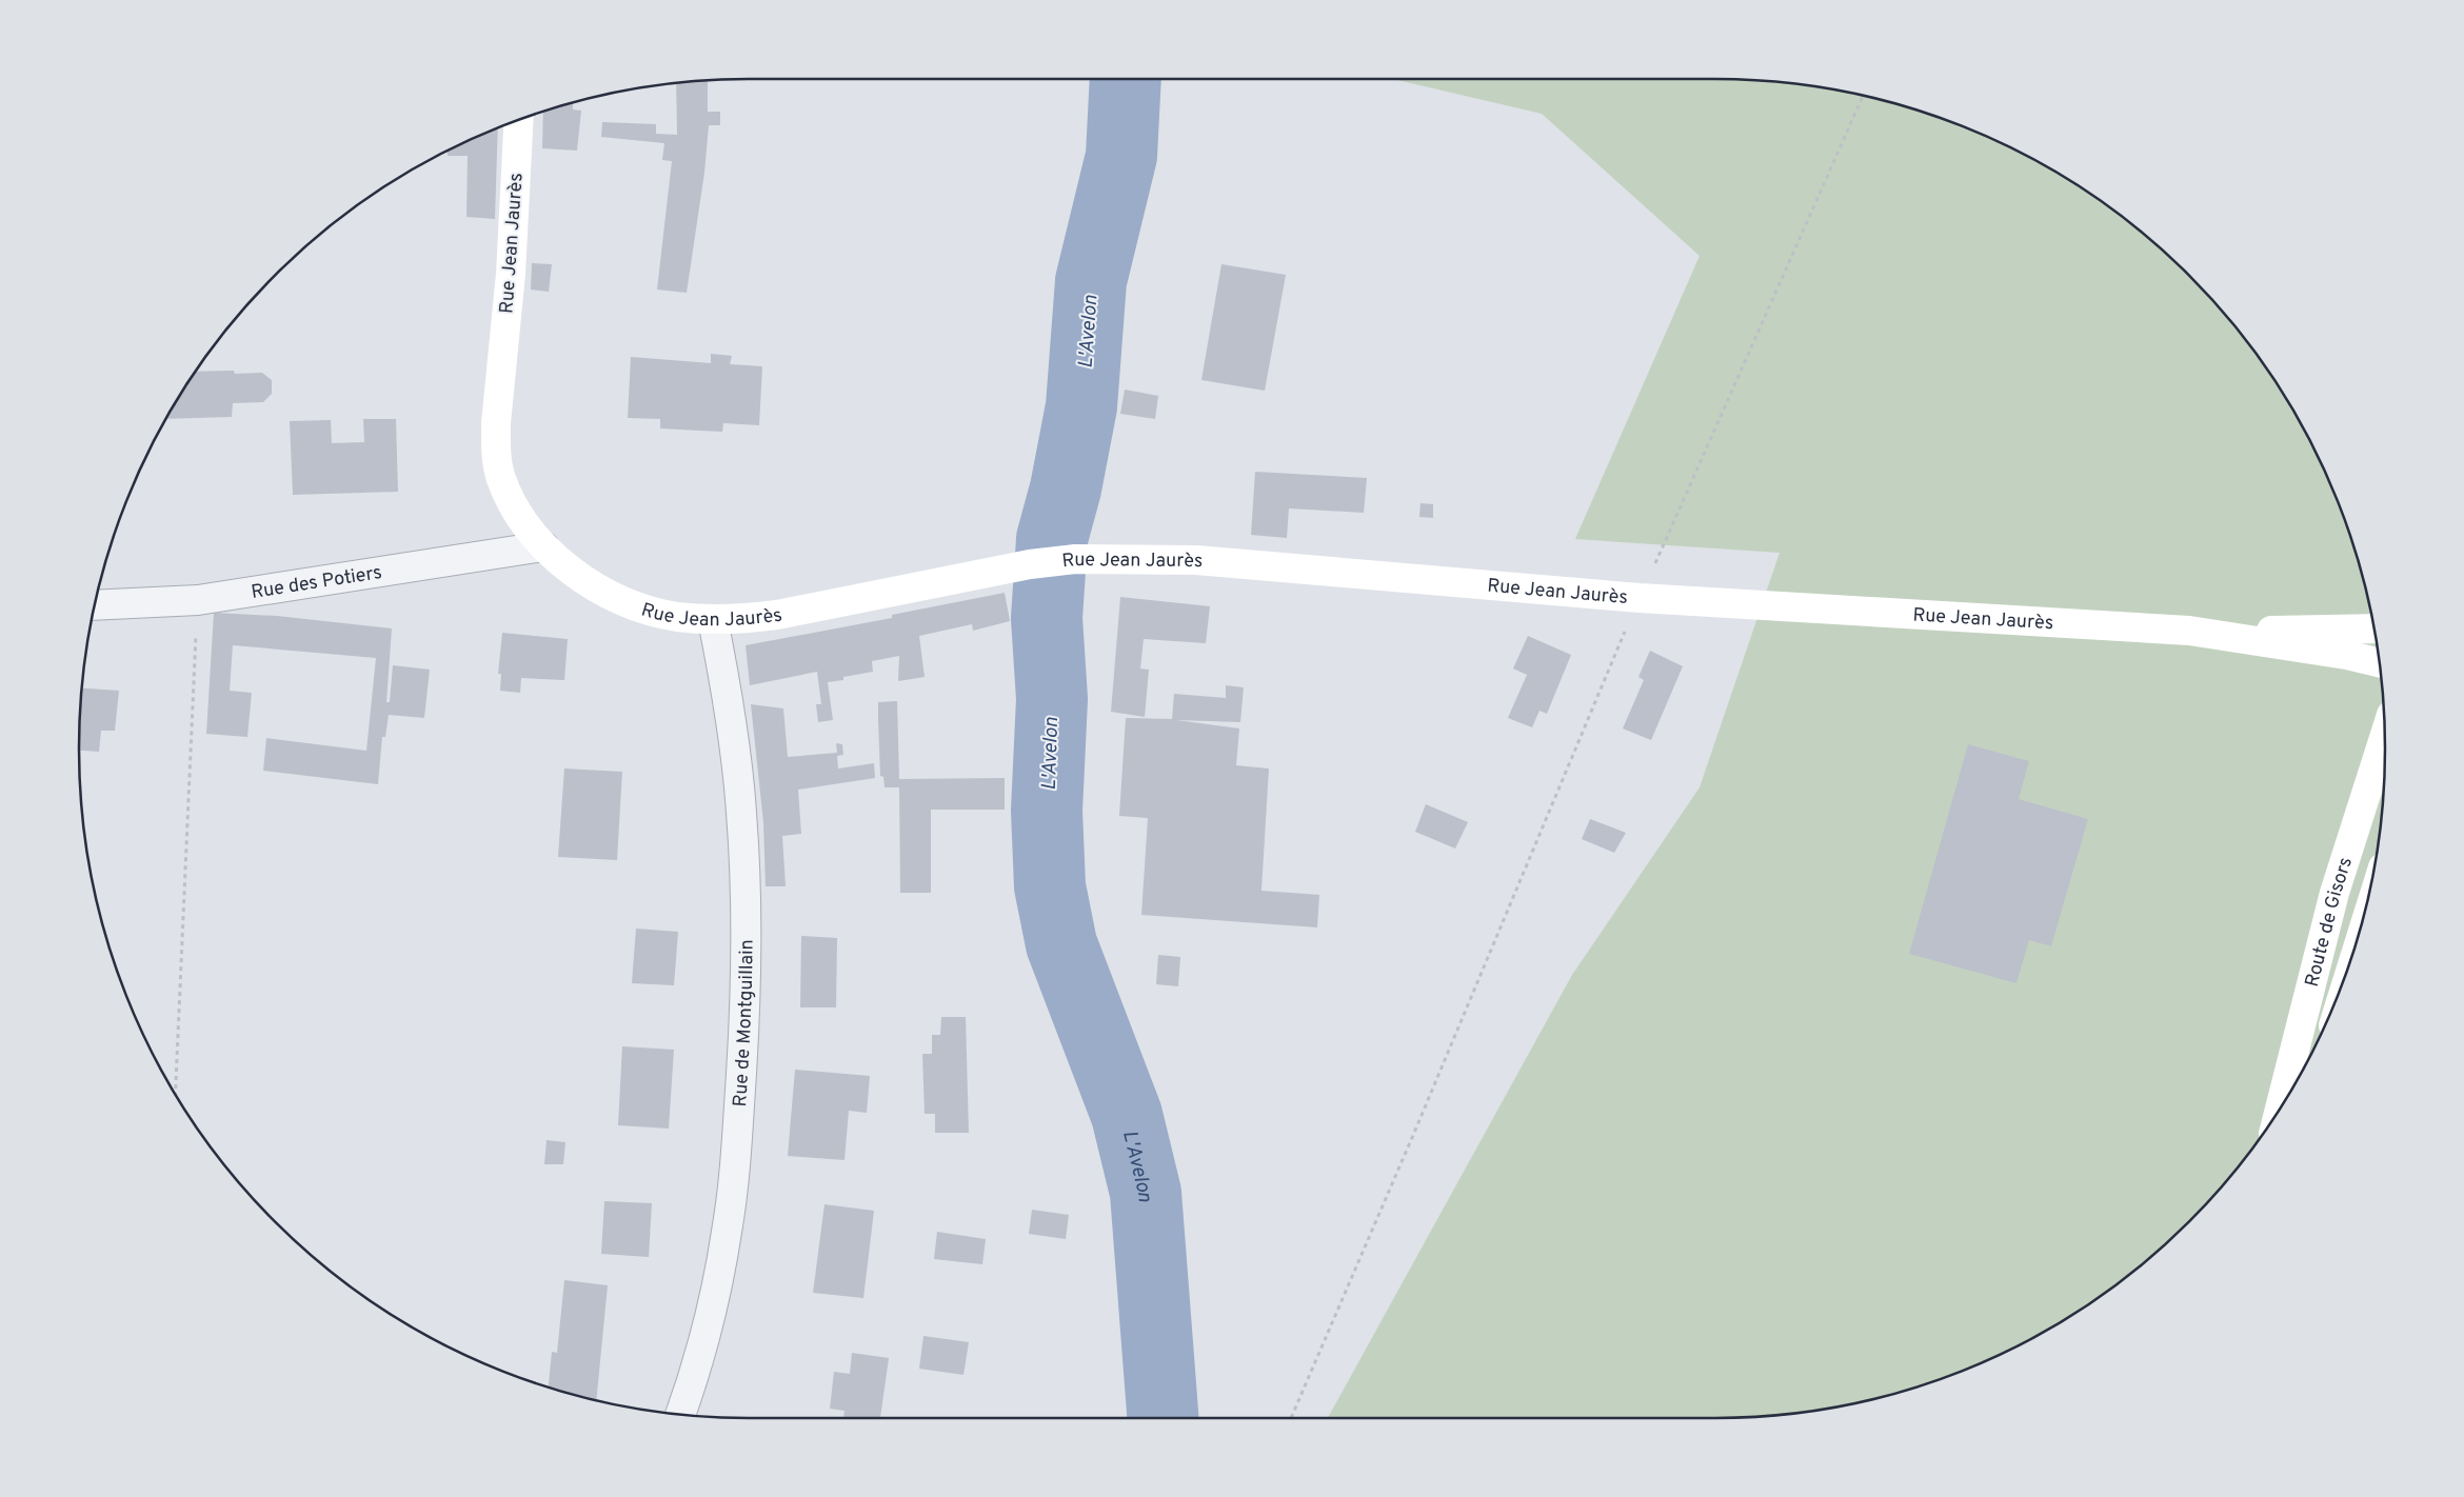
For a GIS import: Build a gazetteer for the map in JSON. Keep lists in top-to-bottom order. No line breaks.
{"streets":{"street":["Rue Jean Jaurès","Rue des Potiers","Route de Gisors","Rue de Montguillain"]},"crossings":[["Rue Jean Jaurès","Rue des Potiers"],["Rue Jean Jaurès","Rue de Montguillain"]],"water":["L'Avelon"]}
